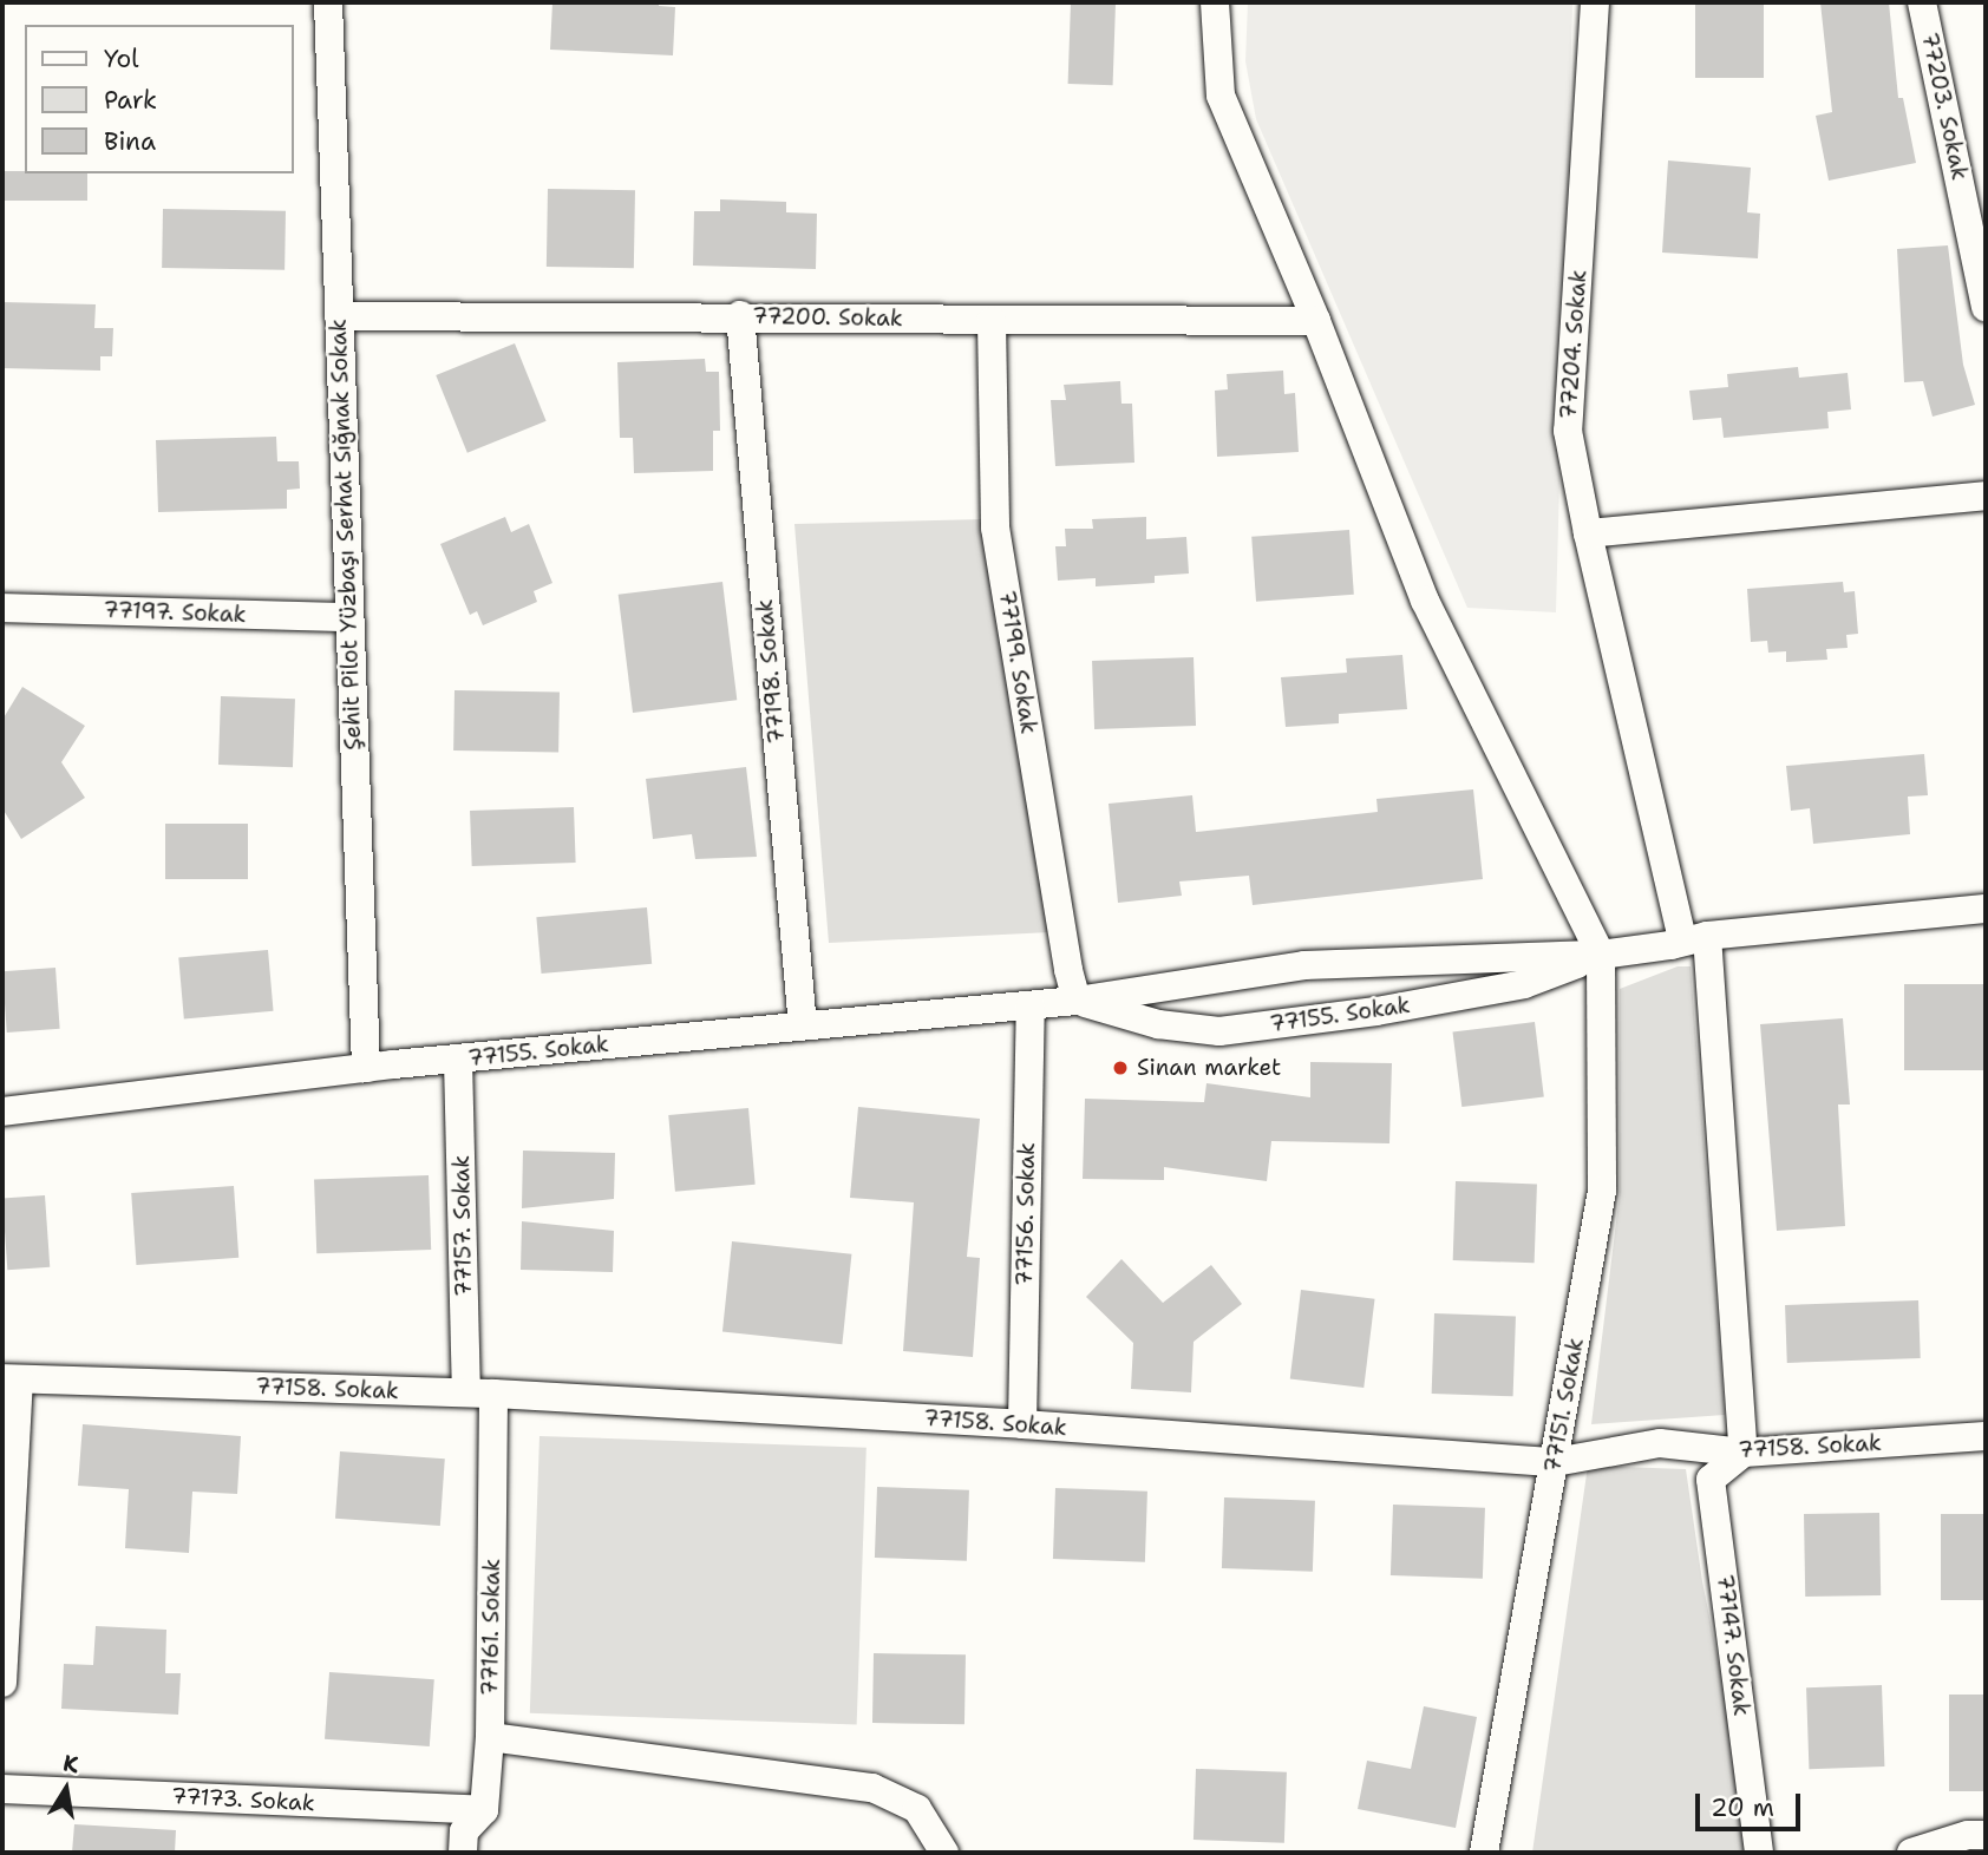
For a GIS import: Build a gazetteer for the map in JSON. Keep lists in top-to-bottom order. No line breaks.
{"streets":{"street":["77203. Sokak","77200. Sokak","77204. Sokak","Şehit Pilot Yüzbaşı Serhat Sığnak Sokak","77197. Sokak","77199. Sokak","77198. Sokak","77155. Sokak","77156. Sokak","77157. Sokak","77158. Sokak","77151. Sokak","77161. Sokak","77147. Sokak","77173. Sokak"]},"crossings":[["77200. Sokak","Şehit Pilot Yüzbaşı Serhat Sığnak Sokak"],["77200. Sokak","77199. Sokak"],["77200. Sokak","77198. Sokak"],["77204. Sokak","77155. Sokak"],["77204. Sokak","77158. Sokak"],["77204. Sokak","77147. Sokak"],["Şehit Pilot Yüzbaşı Serhat Sığnak Sokak","77197. Sokak"],["Şehit Pilot Yüzbaşı Serhat Sığnak Sokak","77155. Sokak"],["77199. Sokak","77155. Sokak"],["77198. Sokak","77155. Sokak"],["77155. Sokak","77156. Sokak"],["77155. Sokak","77157. Sokak"],["77155. Sokak","77151. Sokak"],["77156. Sokak","77158. Sokak"],["77157. Sokak","77158. Sokak"],["77157. Sokak","77161. Sokak"],["77158. Sokak","77151. Sokak"],["77158. Sokak","77161. Sokak"],["77158. Sokak","77147. Sokak"],["77161. Sokak","77173. Sokak"]],"places":["Sinan market"],"legend":["Yol","Park","Bina"],"scale_bar":"20 m","north":"top"}
